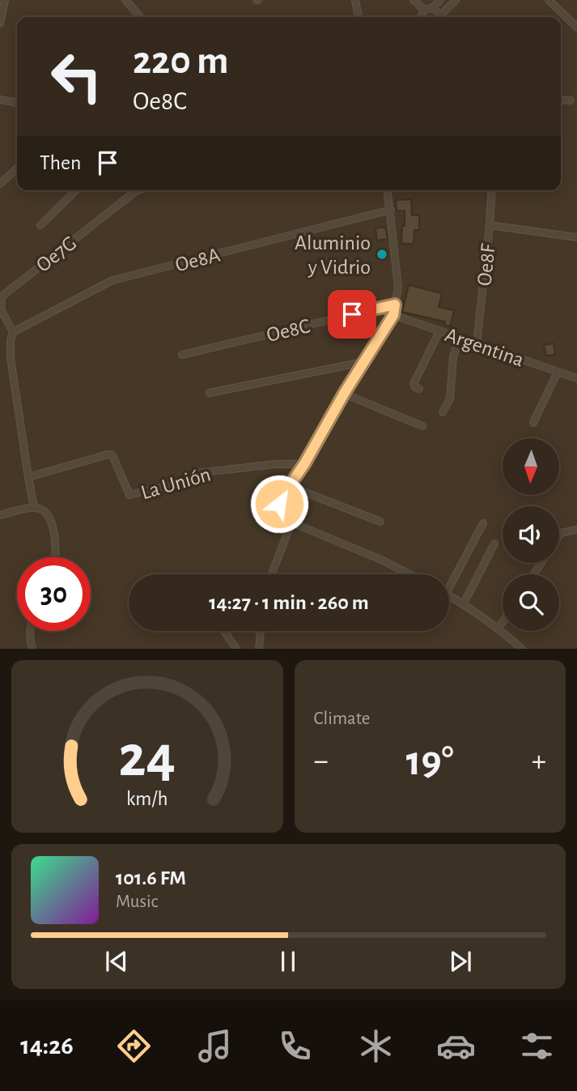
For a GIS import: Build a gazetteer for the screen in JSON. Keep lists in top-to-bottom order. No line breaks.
{"streets":{"street":["Oe7G","Oe8A","Oe8F","Oe8C","Argentina","La Unión"]},"crossings":[["Oe7G","Oe8A"],["Oe8F","Argentina"]],"places":["Aluminio y Vidrio"],"north":"bottom","page":{"turn":["220 m","Oe8C"],"then":"Then","limit":"30","trip":"14:27 · 1 min · 260 m","tile":"Climate","heat":["−","19°","+"],"song":["101.6 FM","Music"],"tabs":"14:26","gauge":["24","km/h"]}}
